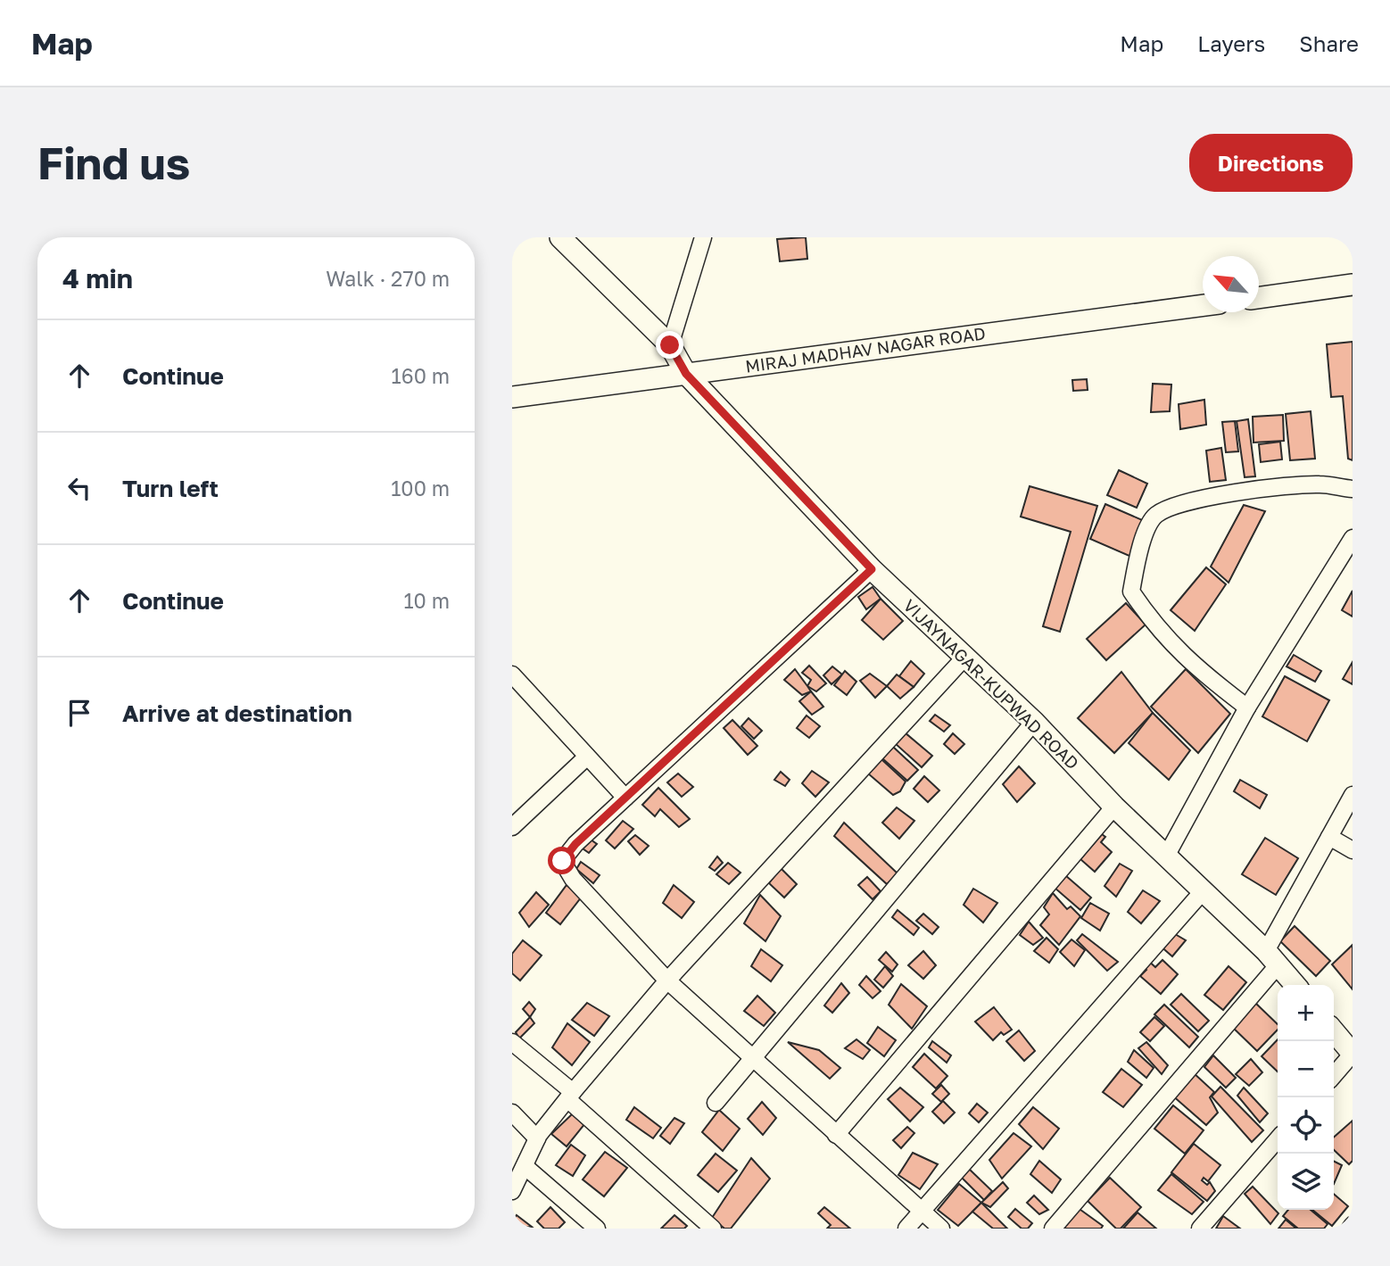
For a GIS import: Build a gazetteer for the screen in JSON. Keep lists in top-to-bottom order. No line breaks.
{"streets":{"street":["MIRAJ MADHAV NAGAR ROAD","VIJAYNAGAR-KUPWAD ROAD"]},"crossings":[["MIRAJ MADHAV NAGAR ROAD","VIJAYNAGAR-KUPWAD ROAD"]],"north":"top left","page":{"header":"Map","nav":["Map","Layers","Share"],"buttons":"Directions","title":"Find us","heading":["4 min","Walk · 270 m"],"list":[["Continue","160 m"],["Turn left","100 m"],["Continue","10 m"],"Arrive at destination"],"map_buttons":["+","−"]}}
